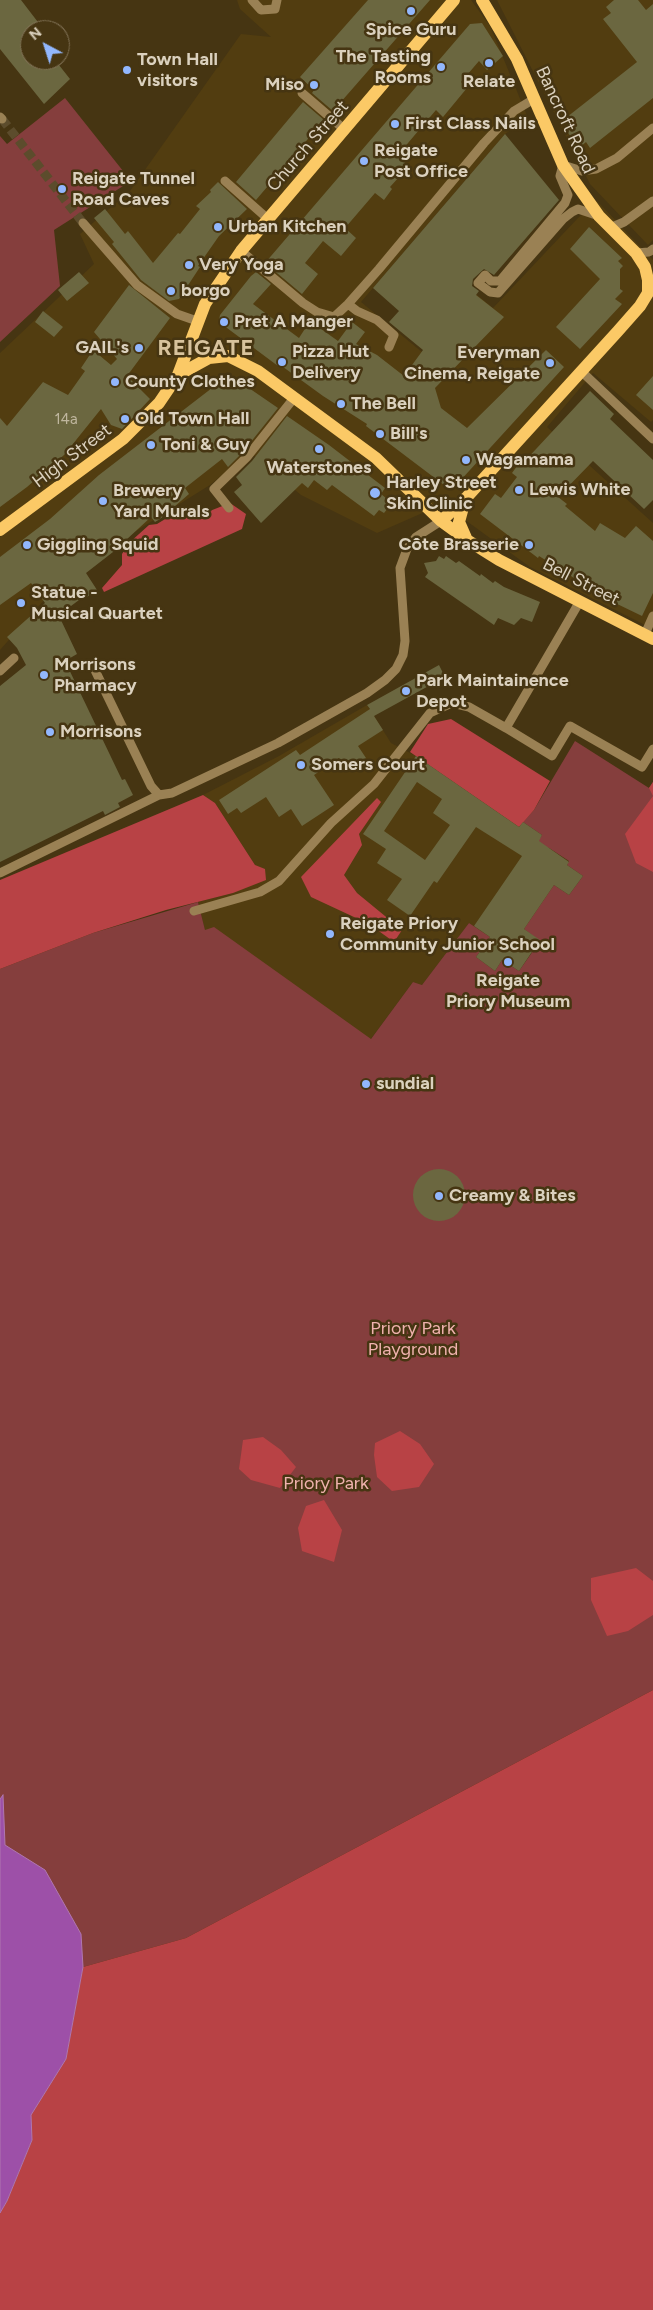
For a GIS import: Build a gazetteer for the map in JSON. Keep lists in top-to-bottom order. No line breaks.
{"streets":{"main road":["Bancroft Road","Church Street","High Street","Bell Street"]},"crossings":[["Bancroft Road","Bell Street"],["Church Street","High Street"],["High Street","Bell Street"]],"districts":["REIGATE"],"parks":["Priory Park Playground","Priory Park"],"places":["Spice Guru","Relate","The Tasting Rooms","Town Hall visitors","Miso","First Class Nails","Reigate Post Office","Reigate Tunnel Road Caves","Urban Kitchen","Very Yoga","borgo","Pret A Manger","GAIL's","Pizza Hut Delivery","Everyman Cinema, Reigate","County Clothes","The Bell","Old Town Hall","Bill's","Toni & Guy","Waterstones","Wagamama","Lewis White","Harley Street Skin Clinic","Brewery Yard Murals","Giggling Squid","Côte Brasserie","Statue - Musical Quartet","Morrisons Pharmacy","Park Maintainence Depot","Morrisons","Somers Court","Reigate Priory Community Junior School","Reigate Priory Museum","sundial","Creamy & Bites"],"house_numbers":["14a"],"north":"top left"}
